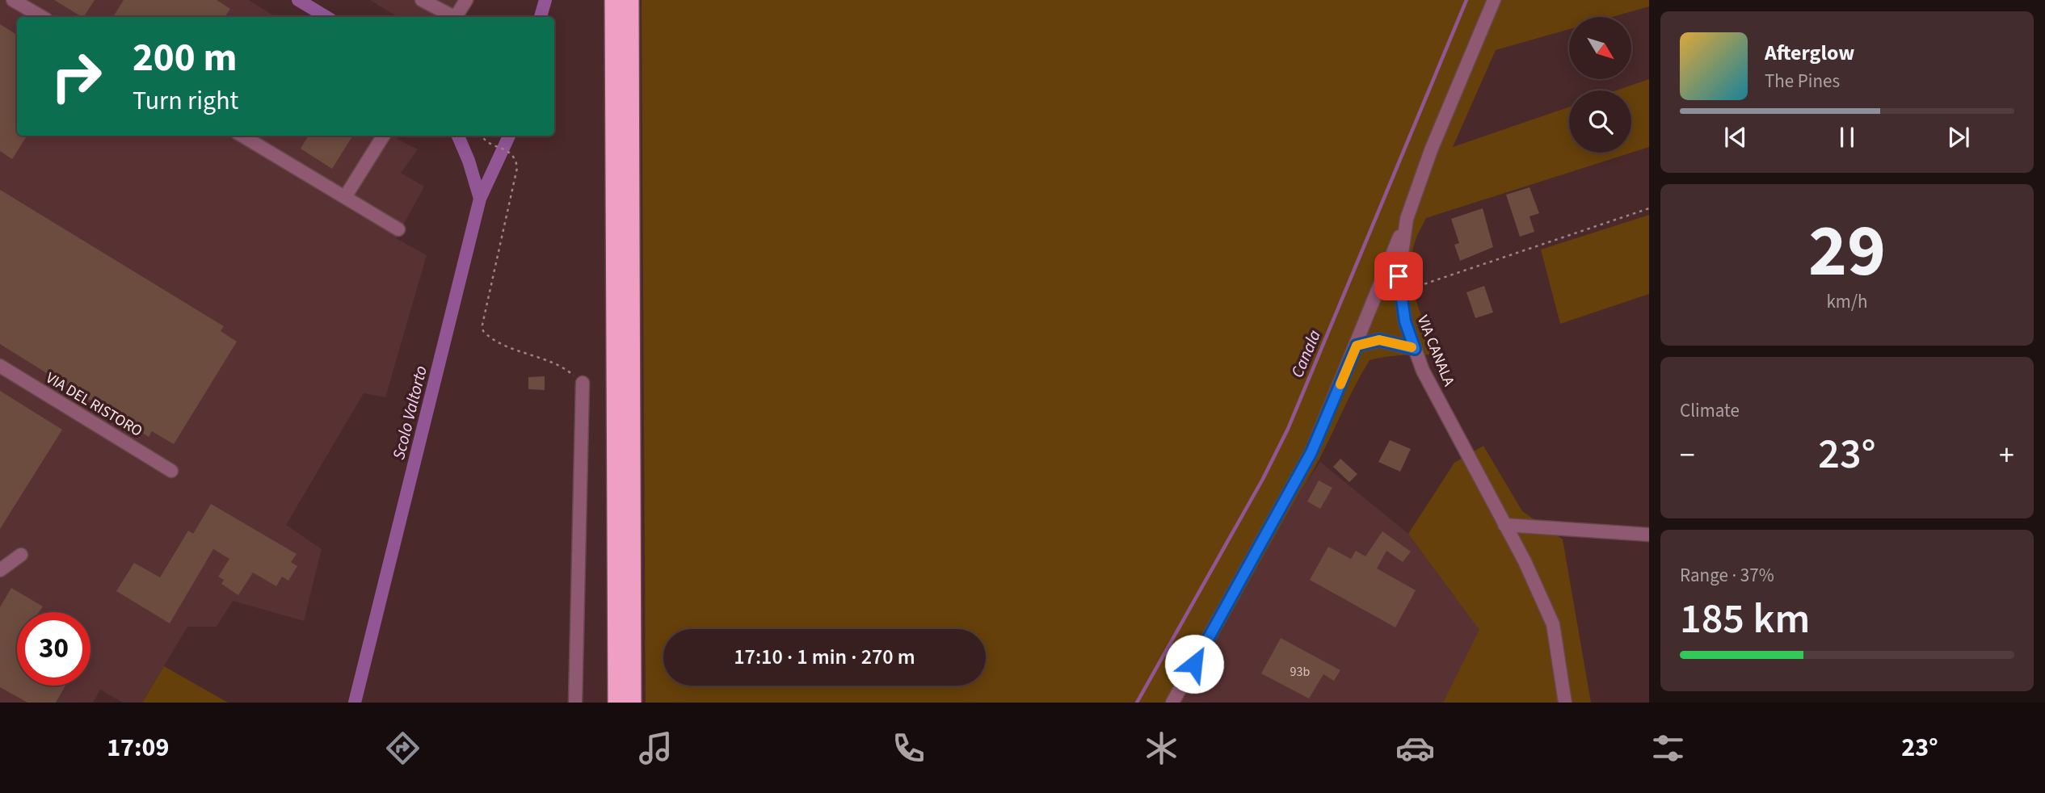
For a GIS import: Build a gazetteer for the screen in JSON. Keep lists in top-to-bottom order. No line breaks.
{"streets":{"street":["VIA CANALA","VIA DEL RISTORO"]},"water":["Canala","Scolo Valtorto"],"house_numbers":["93b"],"north":"bottom right","page":{"turn":["200 m","Turn right"],"song":["Afterglow","The Pines"],"tile":[["29","km/h"],"Climate",["Range · 37%","185 km"]],"heat":["−","23°","+"],"limit":"30","trip":"17:10 · 1 min · 270 m","tabs":["17:09","23°"]}}
